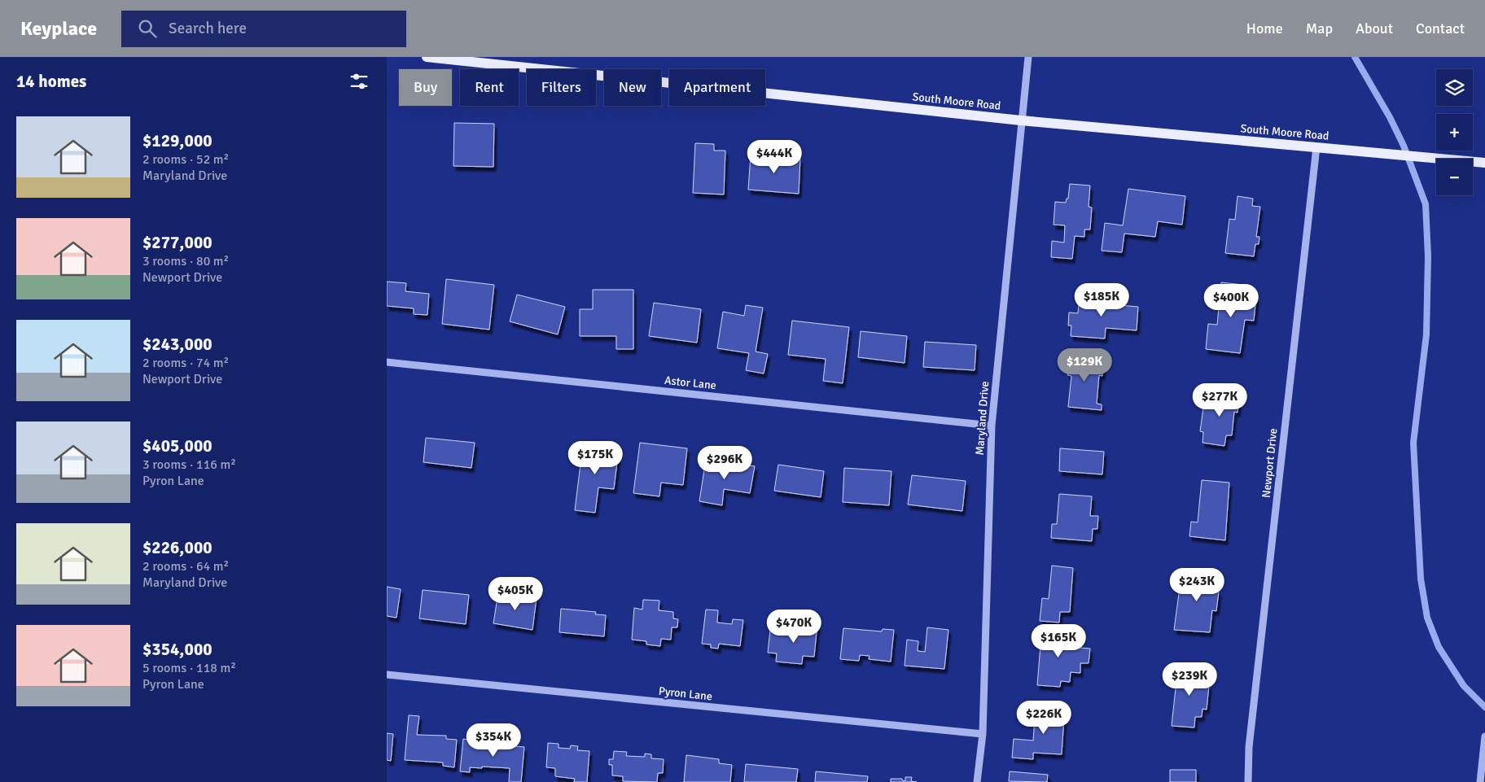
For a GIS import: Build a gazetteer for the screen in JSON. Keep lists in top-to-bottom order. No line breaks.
{"streets":{"main road":["South Moore Road"],"street":["Astor Lane","Maryland Drive","Newport Drive","Pyron Lane"]},"crossings":[["South Moore Road","Maryland Drive"],["South Moore Road","Newport Drive"],["Astor Lane","Maryland Drive"],["Maryland Drive","Pyron Lane"]],"page":{"header":"Keyplace","search":"Search here","nav":["Home","Map","About","Contact"],"heading":"14 homes","map_buttons":["+","−"],"chip":["Buy","Rent","Filters","New","Apartment"],"list":[{"name":"$129,000","note":"2 rooms · 52 m² · Maryland Drive"},{"name":"$277,000","note":"3 rooms · 80 m² · Newport Drive"},{"name":"$243,000","note":"2 rooms · 74 m² · Newport Drive"},{"name":"$405,000","note":"3 rooms · 116 m² · Pyron Lane"},{"name":"$226,000","note":"2 rooms · 64 m² · Maryland Drive"},{"name":"$354,000","note":"5 rooms · 118 m² · Pyron Lane"}],"price":["$444K","$185K","$400K","$129K","$277K","$175K","$296K","$243K","$405K","$470K","$165K","$239K","$226K","$354K"]}}
